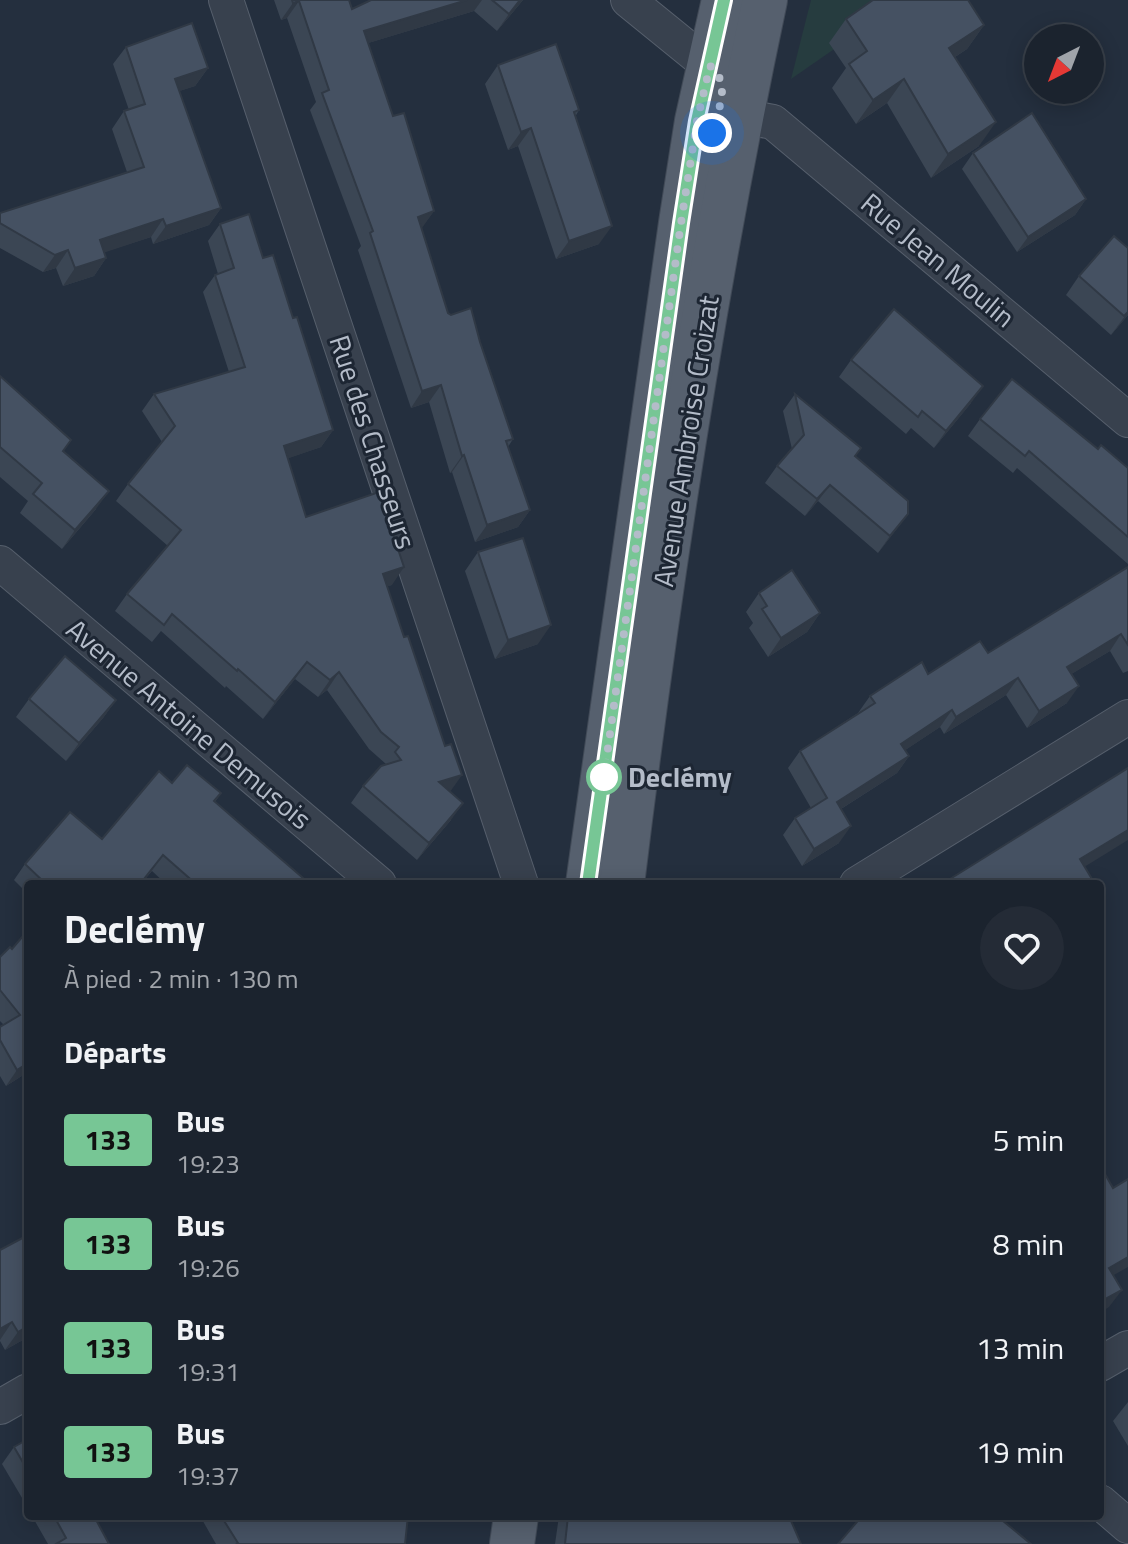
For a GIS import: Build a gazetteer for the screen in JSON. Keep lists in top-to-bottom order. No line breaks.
{"streets":{"main road":["Avenue Ambroise Croizat"],"street":["Rue Jean Moulin","Rue des Chasseurs","Avenue Antoine Demusois"]},"crossings":[["Rue Jean Moulin","Avenue Ambroise Croizat"]],"places":["Declémy"],"lines":["bus line 133"],"north":"bottom left","page":{"heading":[["Declémy","À pied · 2 min · 130 m"],"Départs"],"list":[{"mark":"133","name":"Bus","note":"19:23","value":"5 min"},{"mark":"133","name":"Bus","note":"19:26","value":"8 min"},{"mark":"133","name":"Bus","note":"19:31","value":"13 min"},{"mark":"133","name":"Bus","note":"19:37","value":"19 min"}]}}
